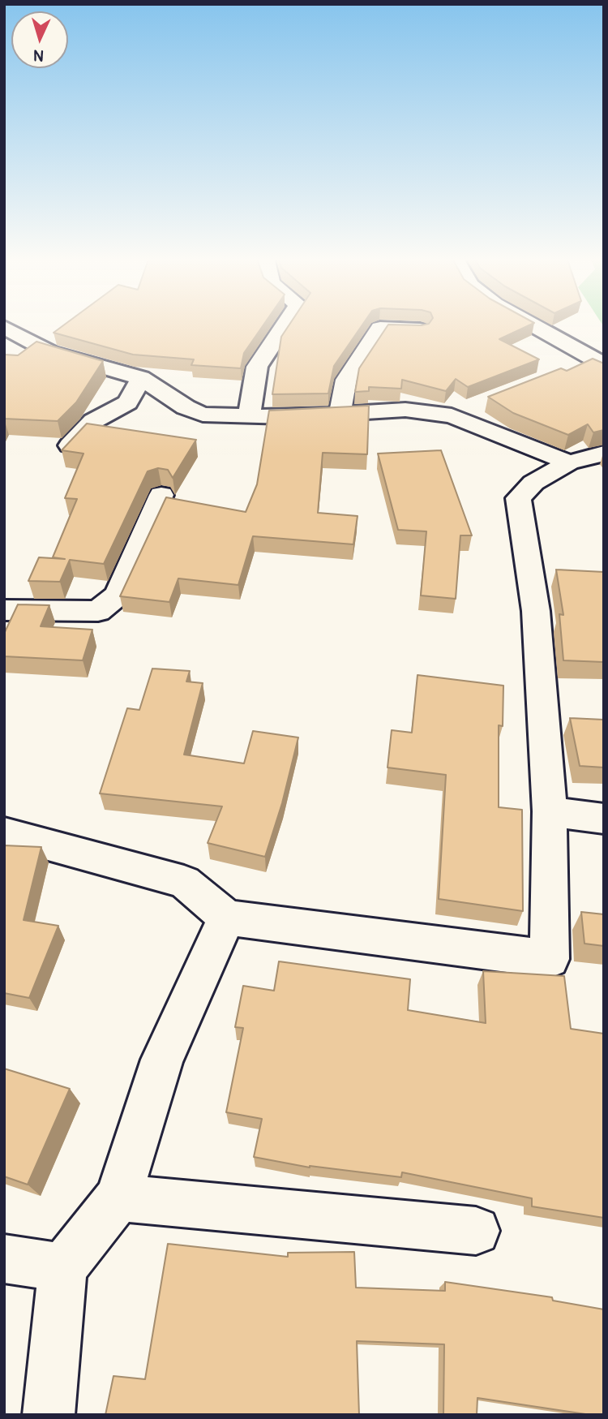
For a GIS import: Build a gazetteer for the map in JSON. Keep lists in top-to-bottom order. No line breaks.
{"north":"bottom"}
